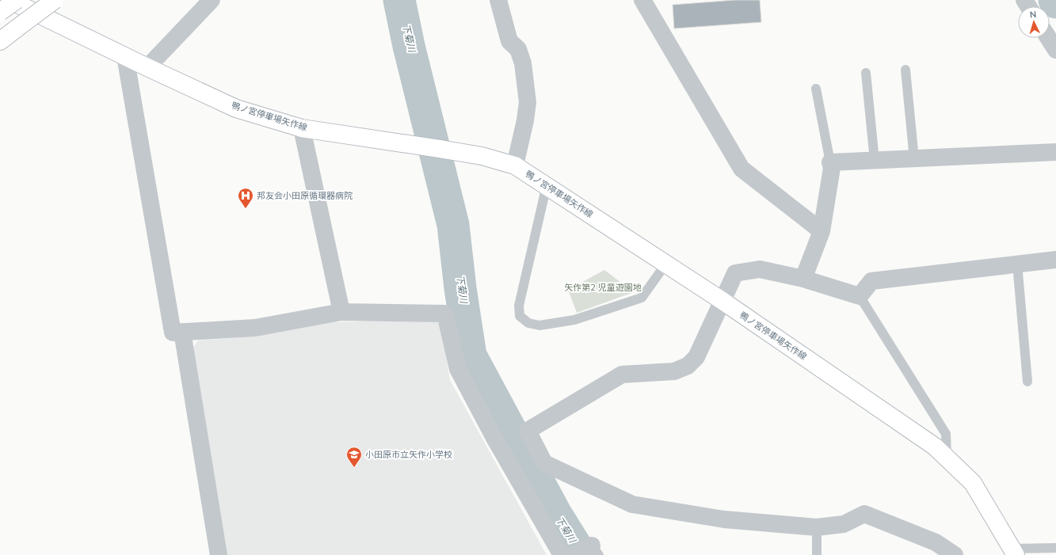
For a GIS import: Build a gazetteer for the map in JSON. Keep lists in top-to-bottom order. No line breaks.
{"streets":{"main road":["鴨ノ宮停車場矢作線"]},"water":["下菊川"],"parks":["矢作第2 児童遊園地"],"places":{"hospital":["邦友会小田原循環器病院"],"school or university":["小田原市立矢作小学校"]},"north":"top"}
